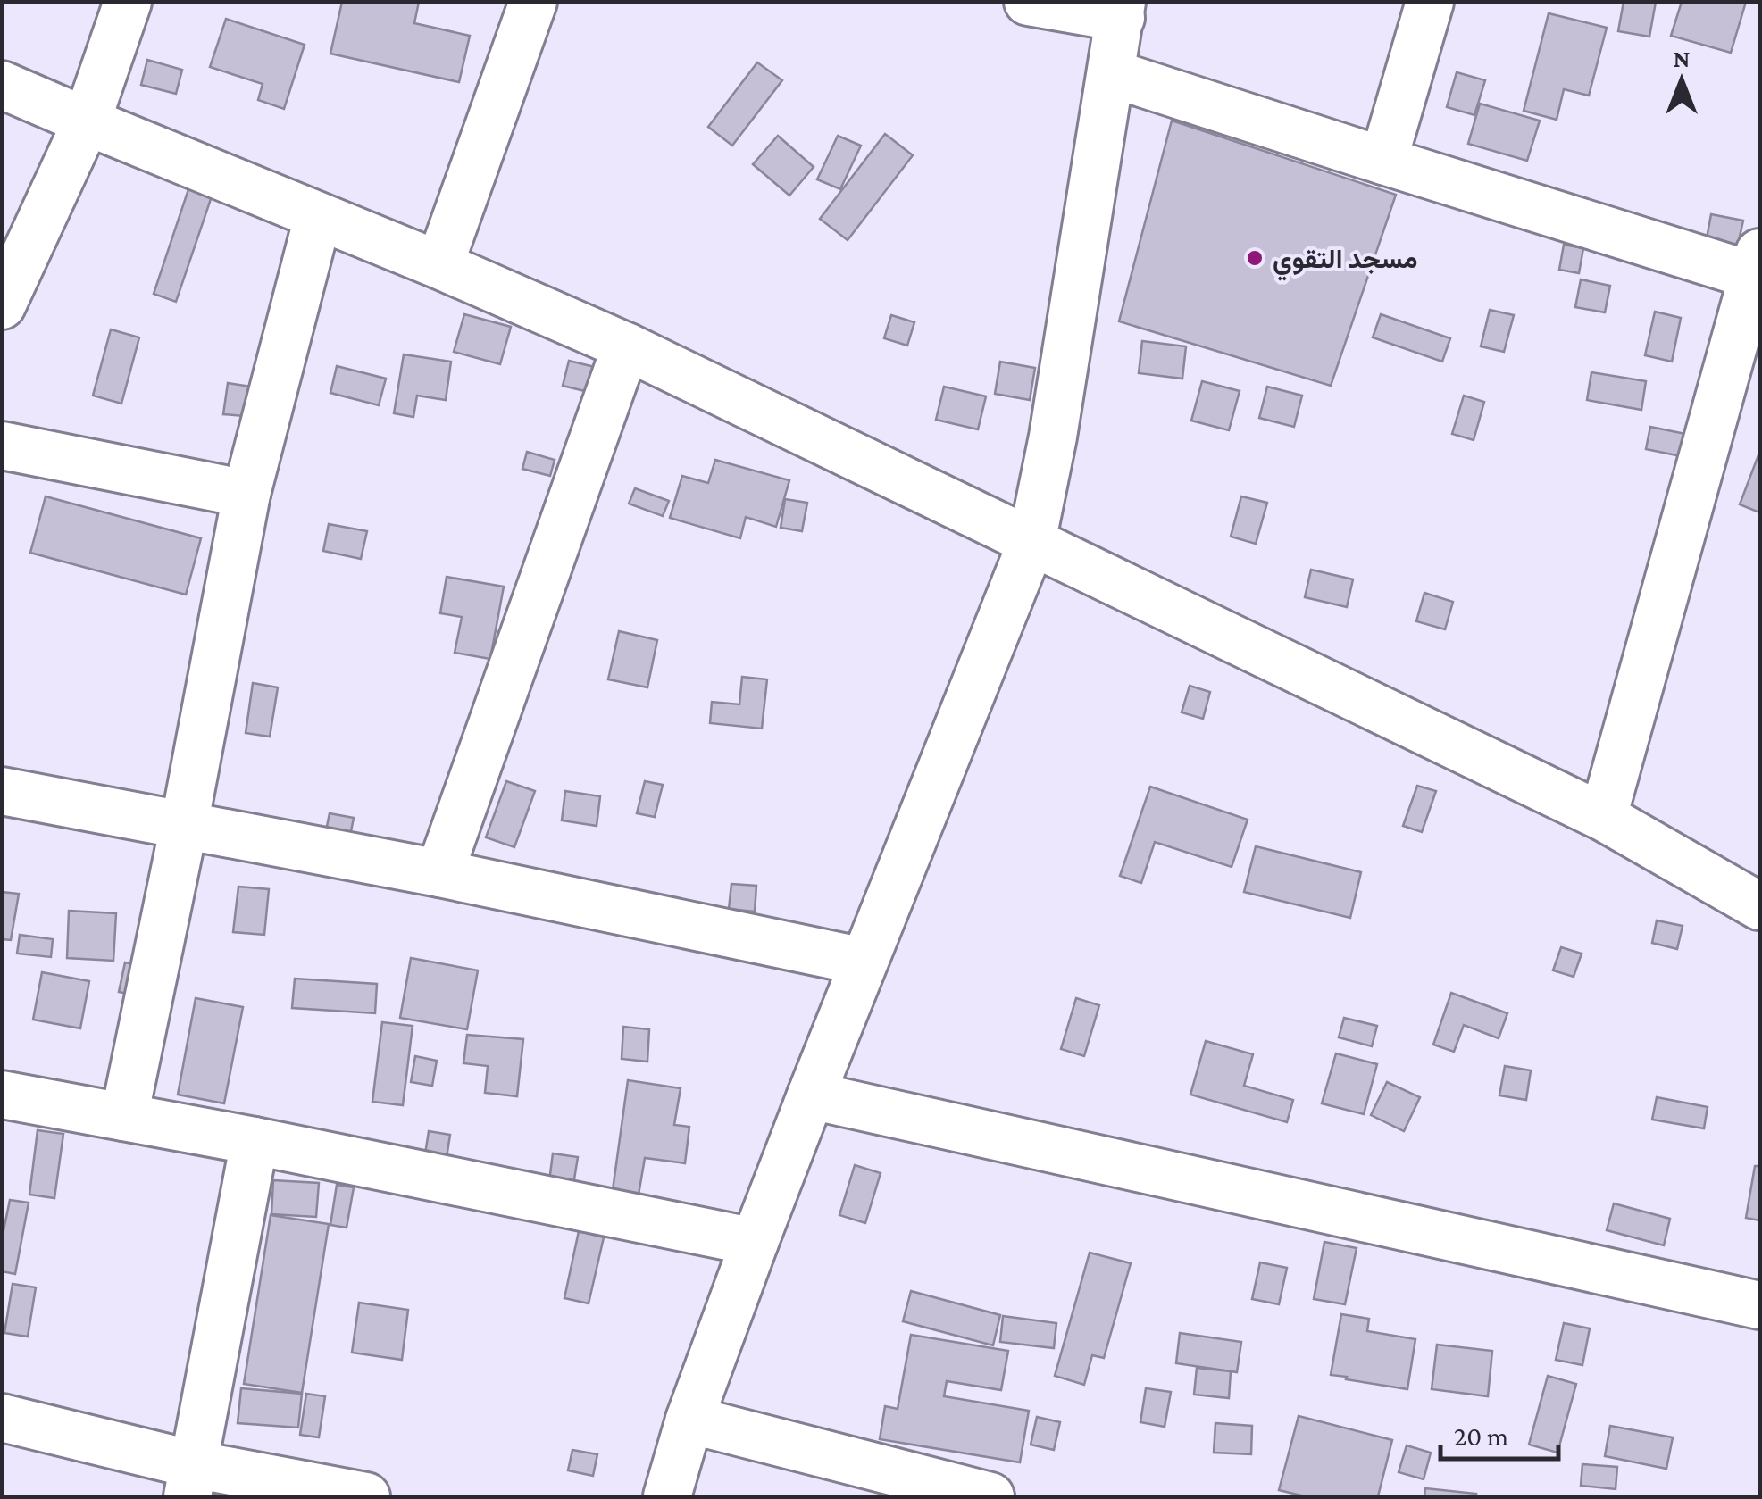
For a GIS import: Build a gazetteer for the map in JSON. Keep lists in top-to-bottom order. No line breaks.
{"places":["مسجد التقوي"],"scale_bar":"20 m","north":"top"}
